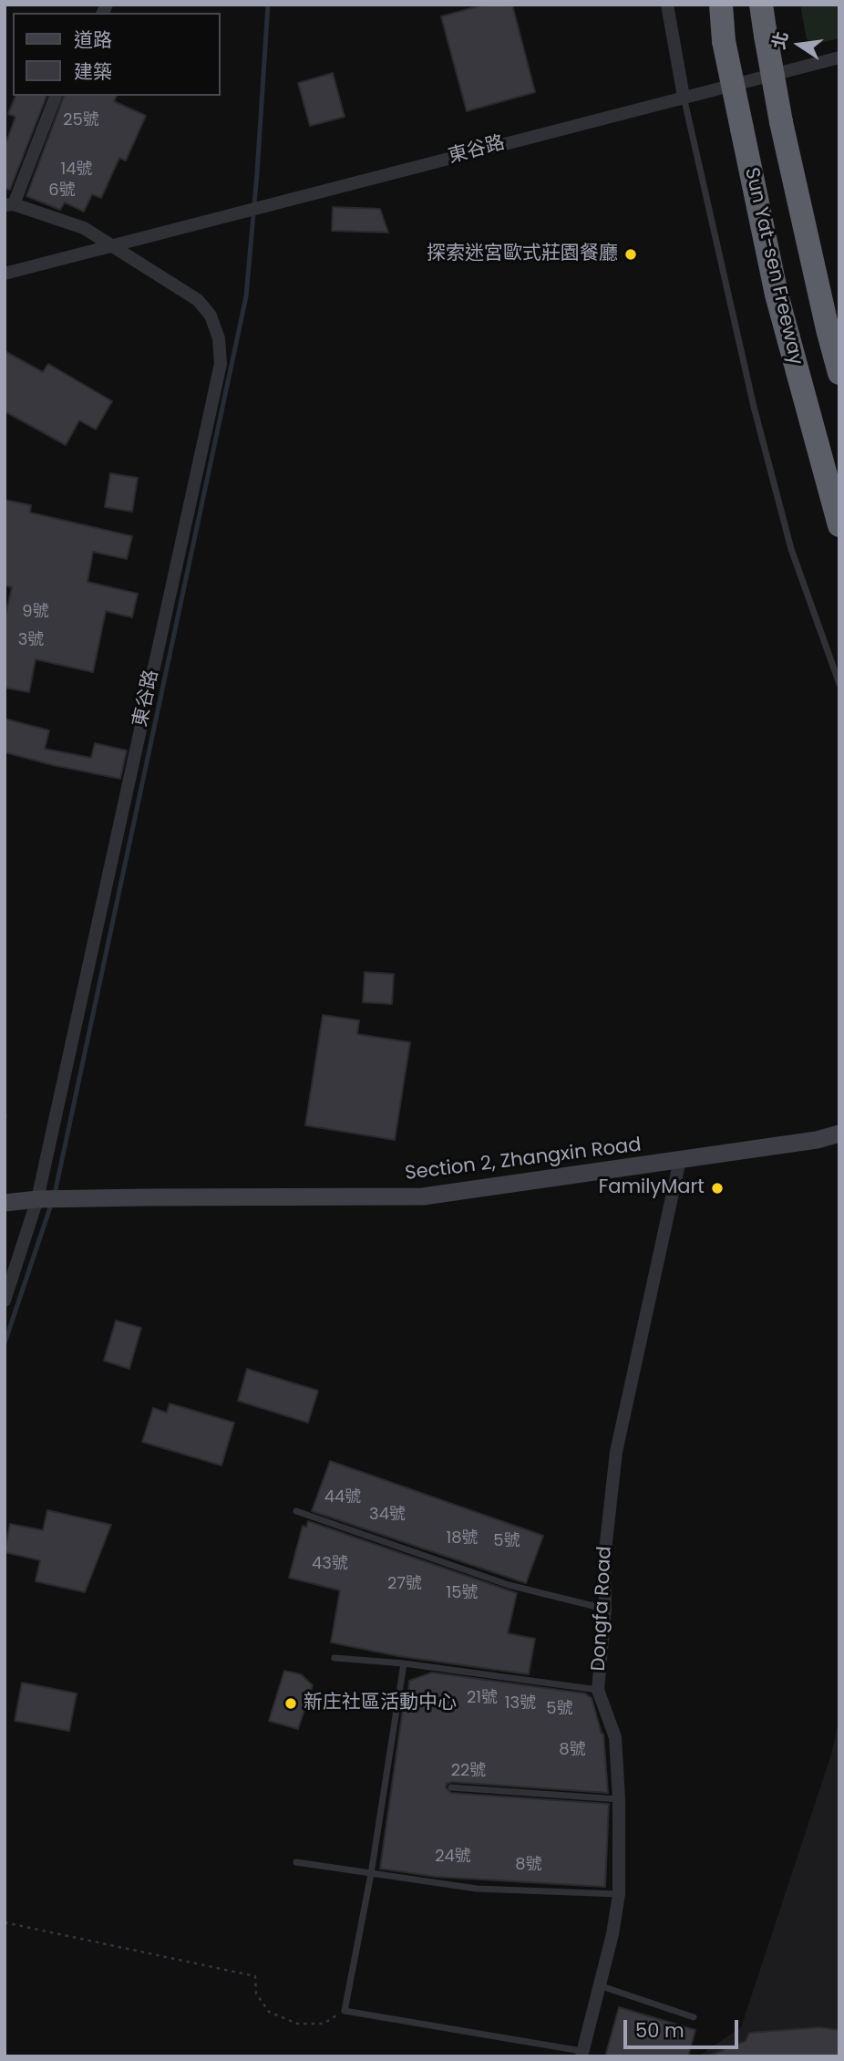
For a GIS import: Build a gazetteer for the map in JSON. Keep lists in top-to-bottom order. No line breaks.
{"streets":{"highway":["Sun Yat-sen Freeway"],"street":["東谷路","Section 2, Zhangxin Road","Dongfa Road"]},"crossings":[["東谷路","Section 2, Zhangxin Road"],["Section 2, Zhangxin Road","Dongfa Road"]],"places":["探索迷宮歐式莊園餐廳","FamilyMart","新庄社區活動中心"],"house_numbers":["25號","14號","6號","9號","3號","44號","34號","18號","5號","43號","27號","15號","21號","13號","5號","8號","22號","24號","8號"],"legend":["道路","建築"],"scale_bar":"50 m","north":"left"}
